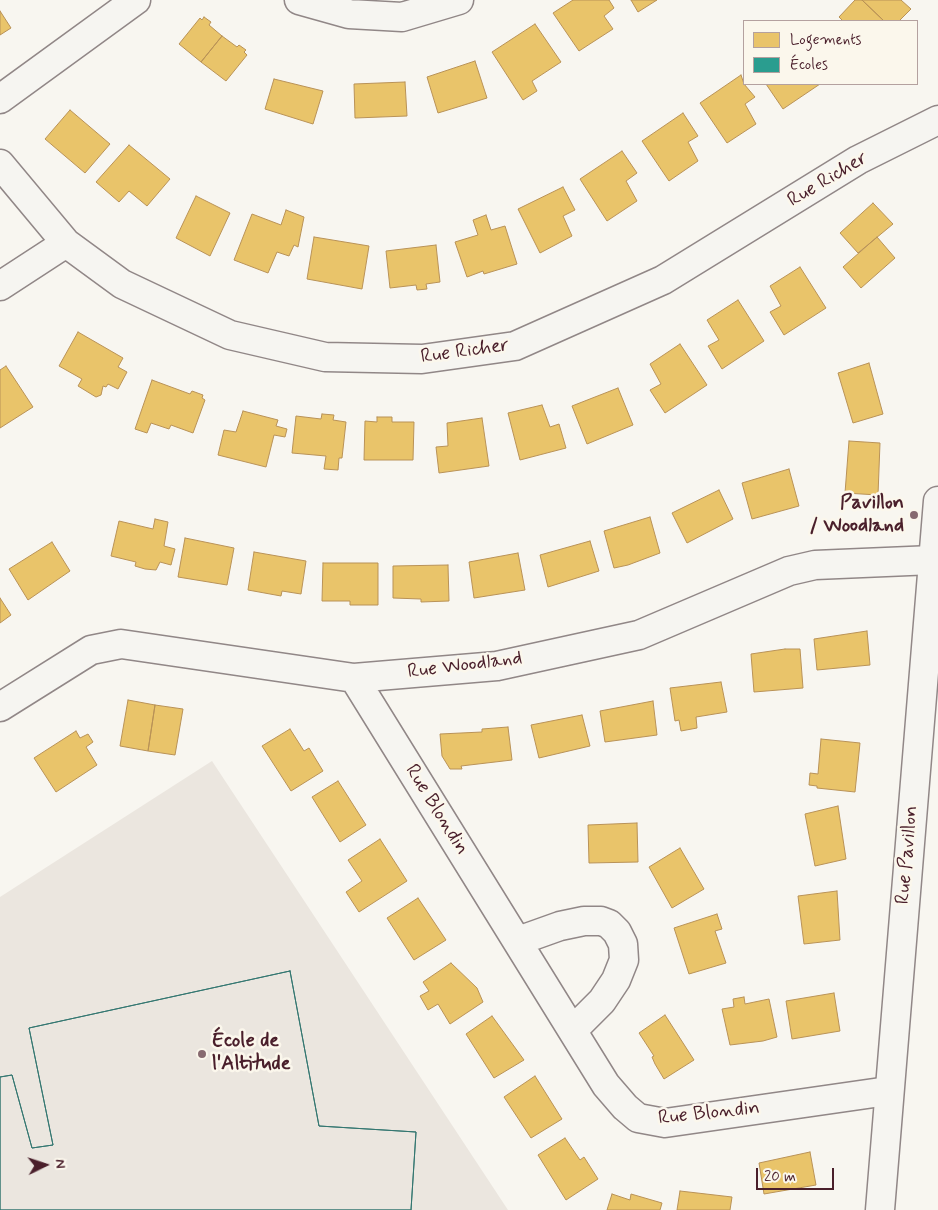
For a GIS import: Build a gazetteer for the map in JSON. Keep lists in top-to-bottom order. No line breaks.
{"streets":{"street":["Rue Richer","Rue Woodland","Rue Blondin","Rue Pavillon"]},"crossings":[["Rue Woodland","Rue Blondin"],["Rue Woodland","Rue Pavillon"],["Rue Blondin","Rue Pavillon"]],"places":["Pavillon / Woodland","École de l'Altitude"],"legend":["Logements","Écoles"],"scale_bar":"20 m","north":"right"}
